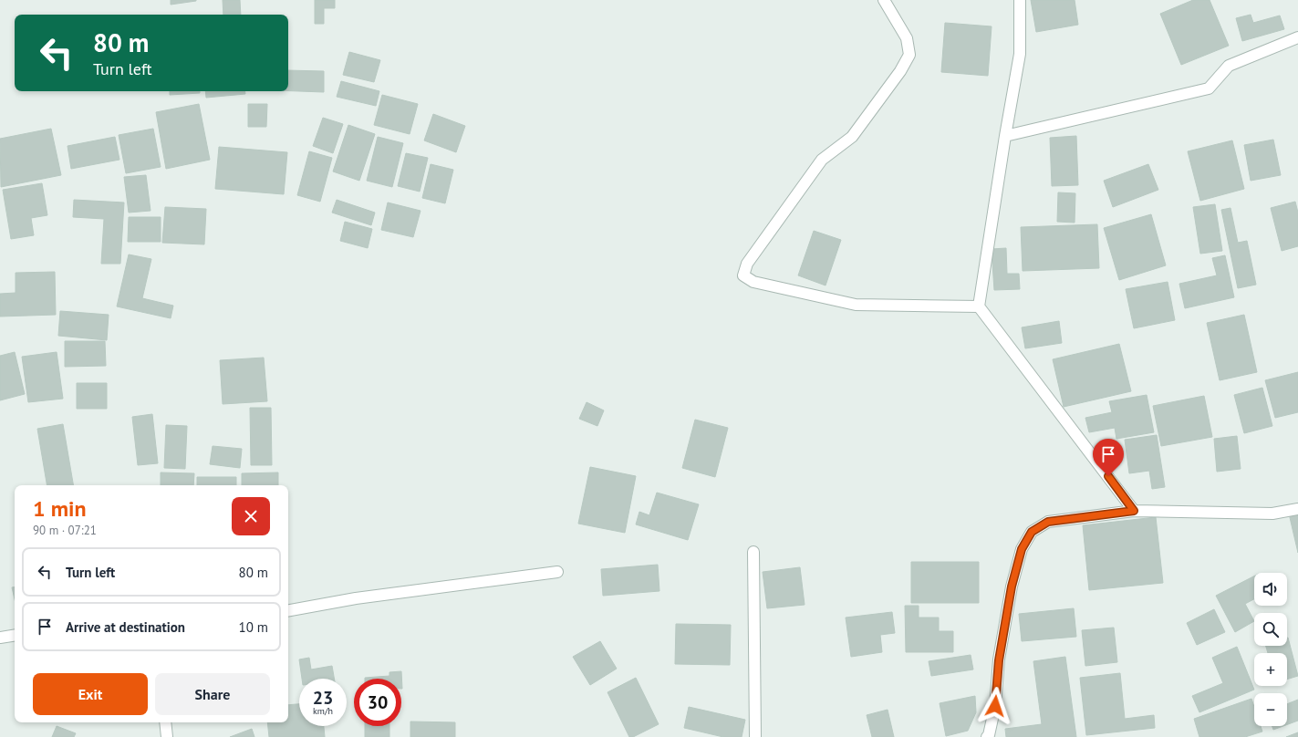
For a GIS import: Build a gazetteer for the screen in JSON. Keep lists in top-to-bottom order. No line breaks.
{"page":{"turn":["80 m","Turn left"],"heading":["1 min","90 m · 07:21"],"list":[{"name":"Turn left","value":"80 m"},{"name":"Arrive at destination","value":"10 m"}],"map_buttons":["+","−"],"buttons":["Exit","Share"],"speed":"23 km/h","limit":"30"}}
